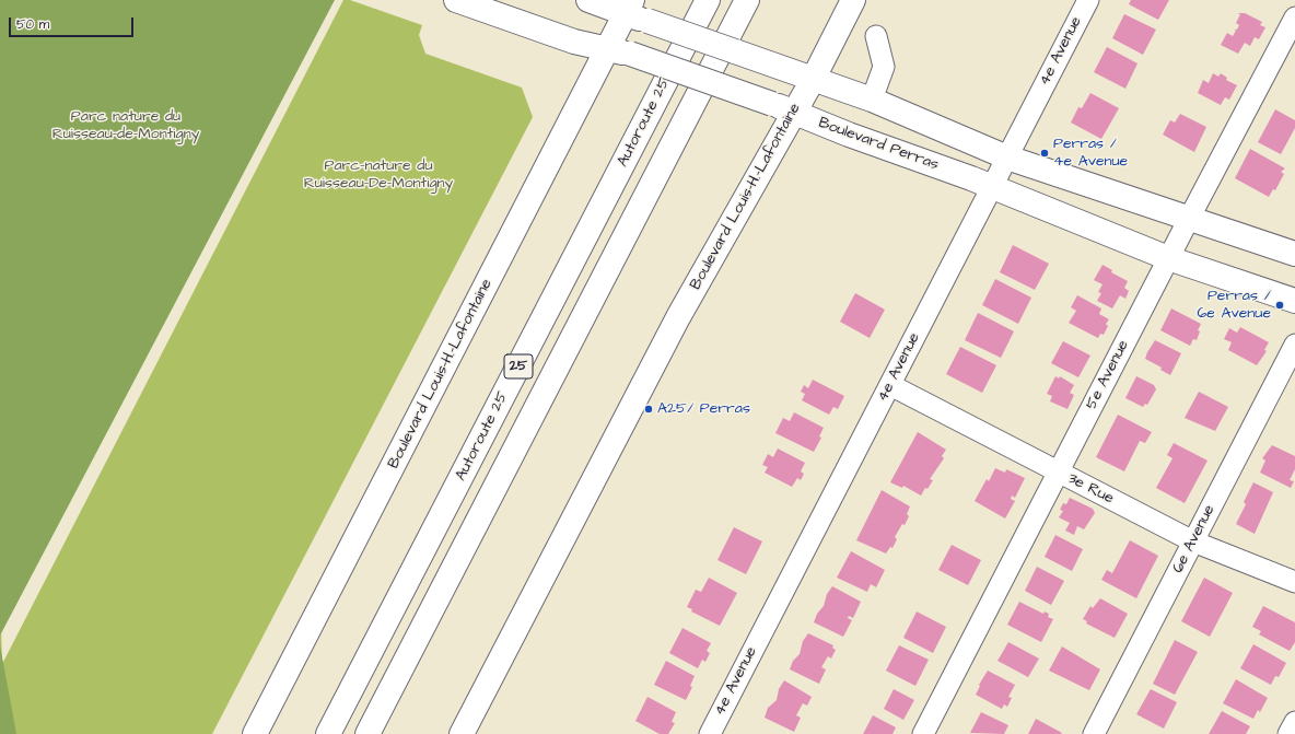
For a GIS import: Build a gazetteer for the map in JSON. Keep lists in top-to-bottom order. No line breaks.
{"streets":{"main road":["Autoroute 25","Boulevard Perras","Boulevard Louis-H.-Lafontaine","25"],"street":["4e Avenue","5e Avenue","3e Rue","6e Avenue"]},"crossings":[["4e Avenue","Boulevard Perras"],["4e Avenue","3e Rue"],["Boulevard Perras","Boulevard Louis-H.-Lafontaine"],["Boulevard Perras","5e Avenue"],["5e Avenue","3e Rue"],["3e Rue","6e Avenue"]],"parks":["Parc nature du Ruisseau-de-Montigny","Parc-nature du Ruisseau-De-Montigny"],"places":["Perras / 4e Avenue","Perras / 6e Avenue","A25/ Perras"],"scale_bar":"50 m"}
